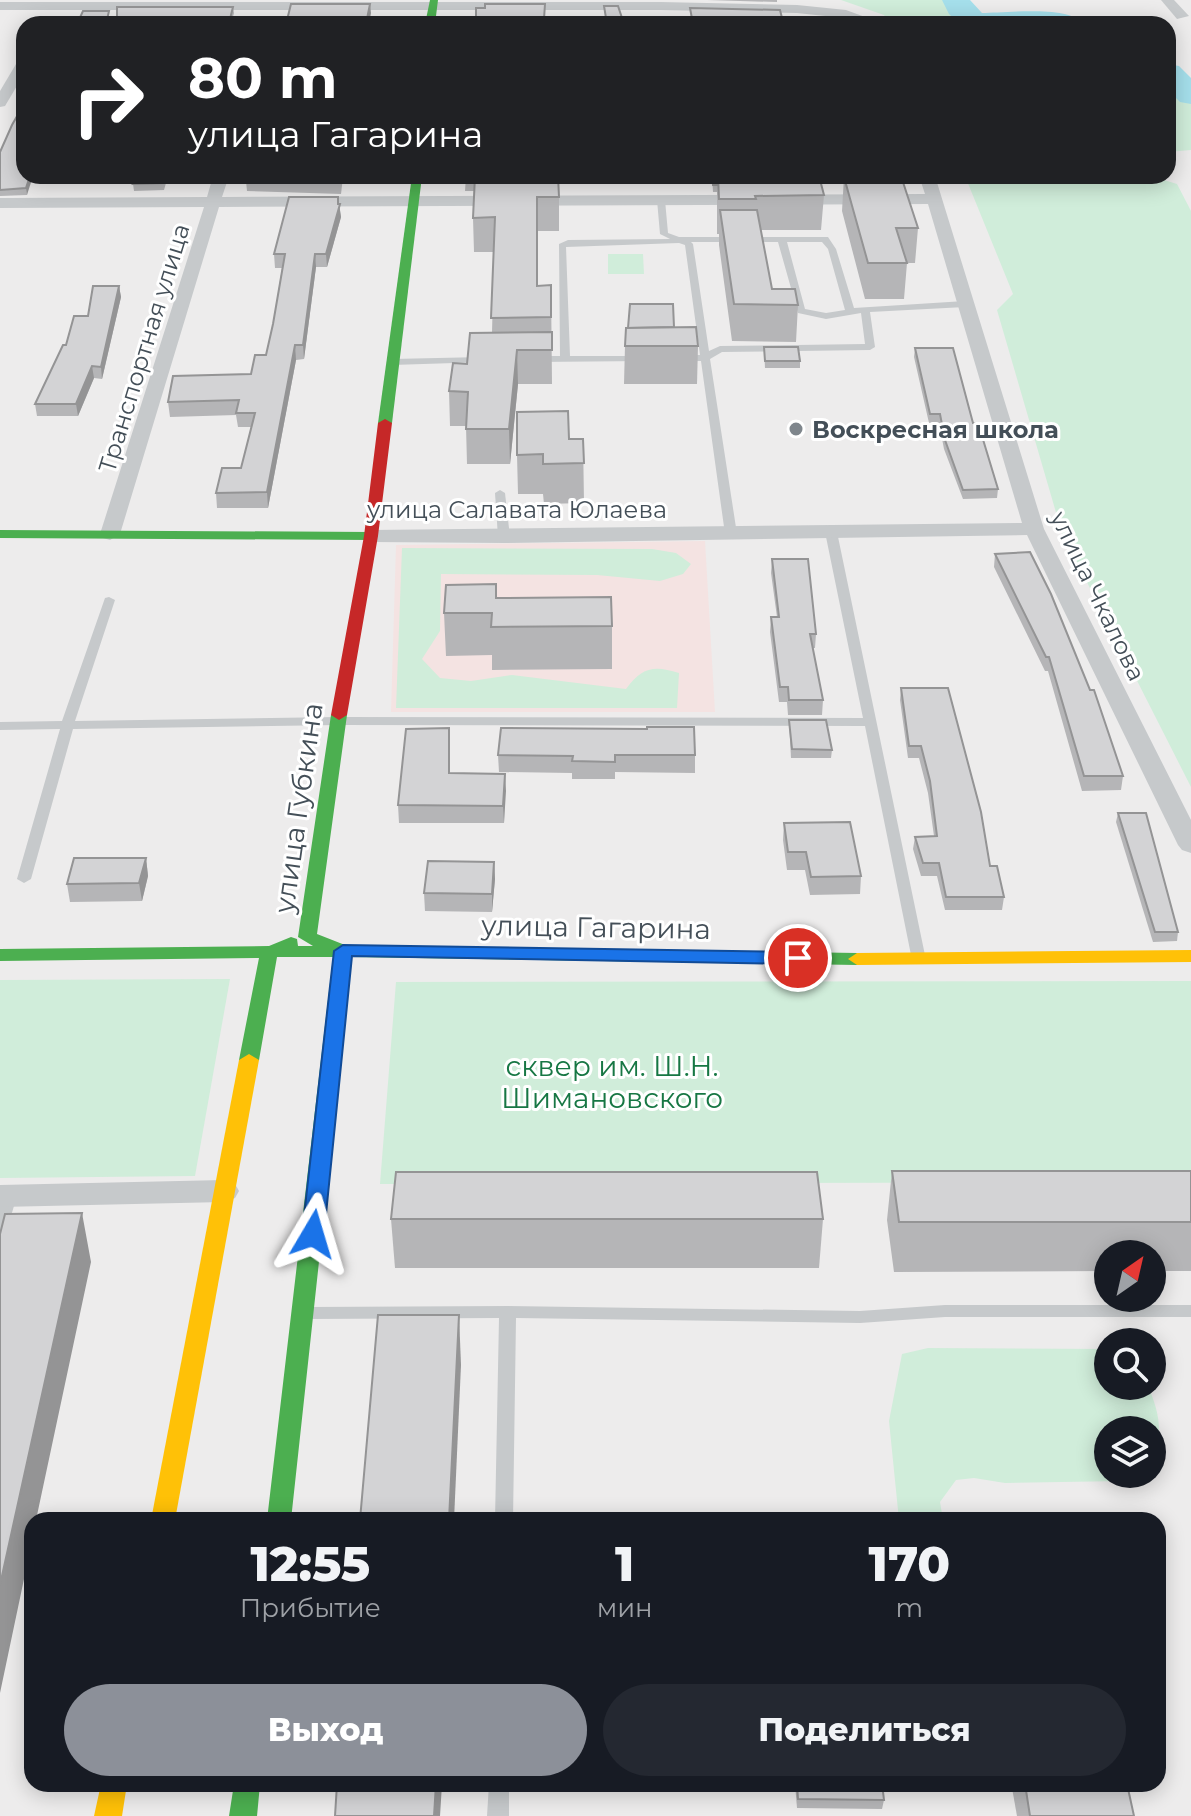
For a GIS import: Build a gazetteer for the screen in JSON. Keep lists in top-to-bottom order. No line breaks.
{"streets":{"main road":["улица Салавата Юлаева","улица Губкина","улица Гагарина"],"street":["Транспортная улица","улица Чкалова"]},"crossings":[["Транспортная улица","улица Салавата Юлаева"],["улица Салавата Юлаева","улица Чкалова"],["улица Салавата Юлаева","улица Губкина"],["улица Губкина","улица Гагарина"]],"parks":["сквер им. Ш.Н. Шимановского"],"places":["Воскресная школа"],"north":"top right","page":{"turn":["80 m","улица Гагарина"],"eta":["12:55","Прибытие","1","мин","170","m"],"buttons":["Выход","Поделиться"]}}
